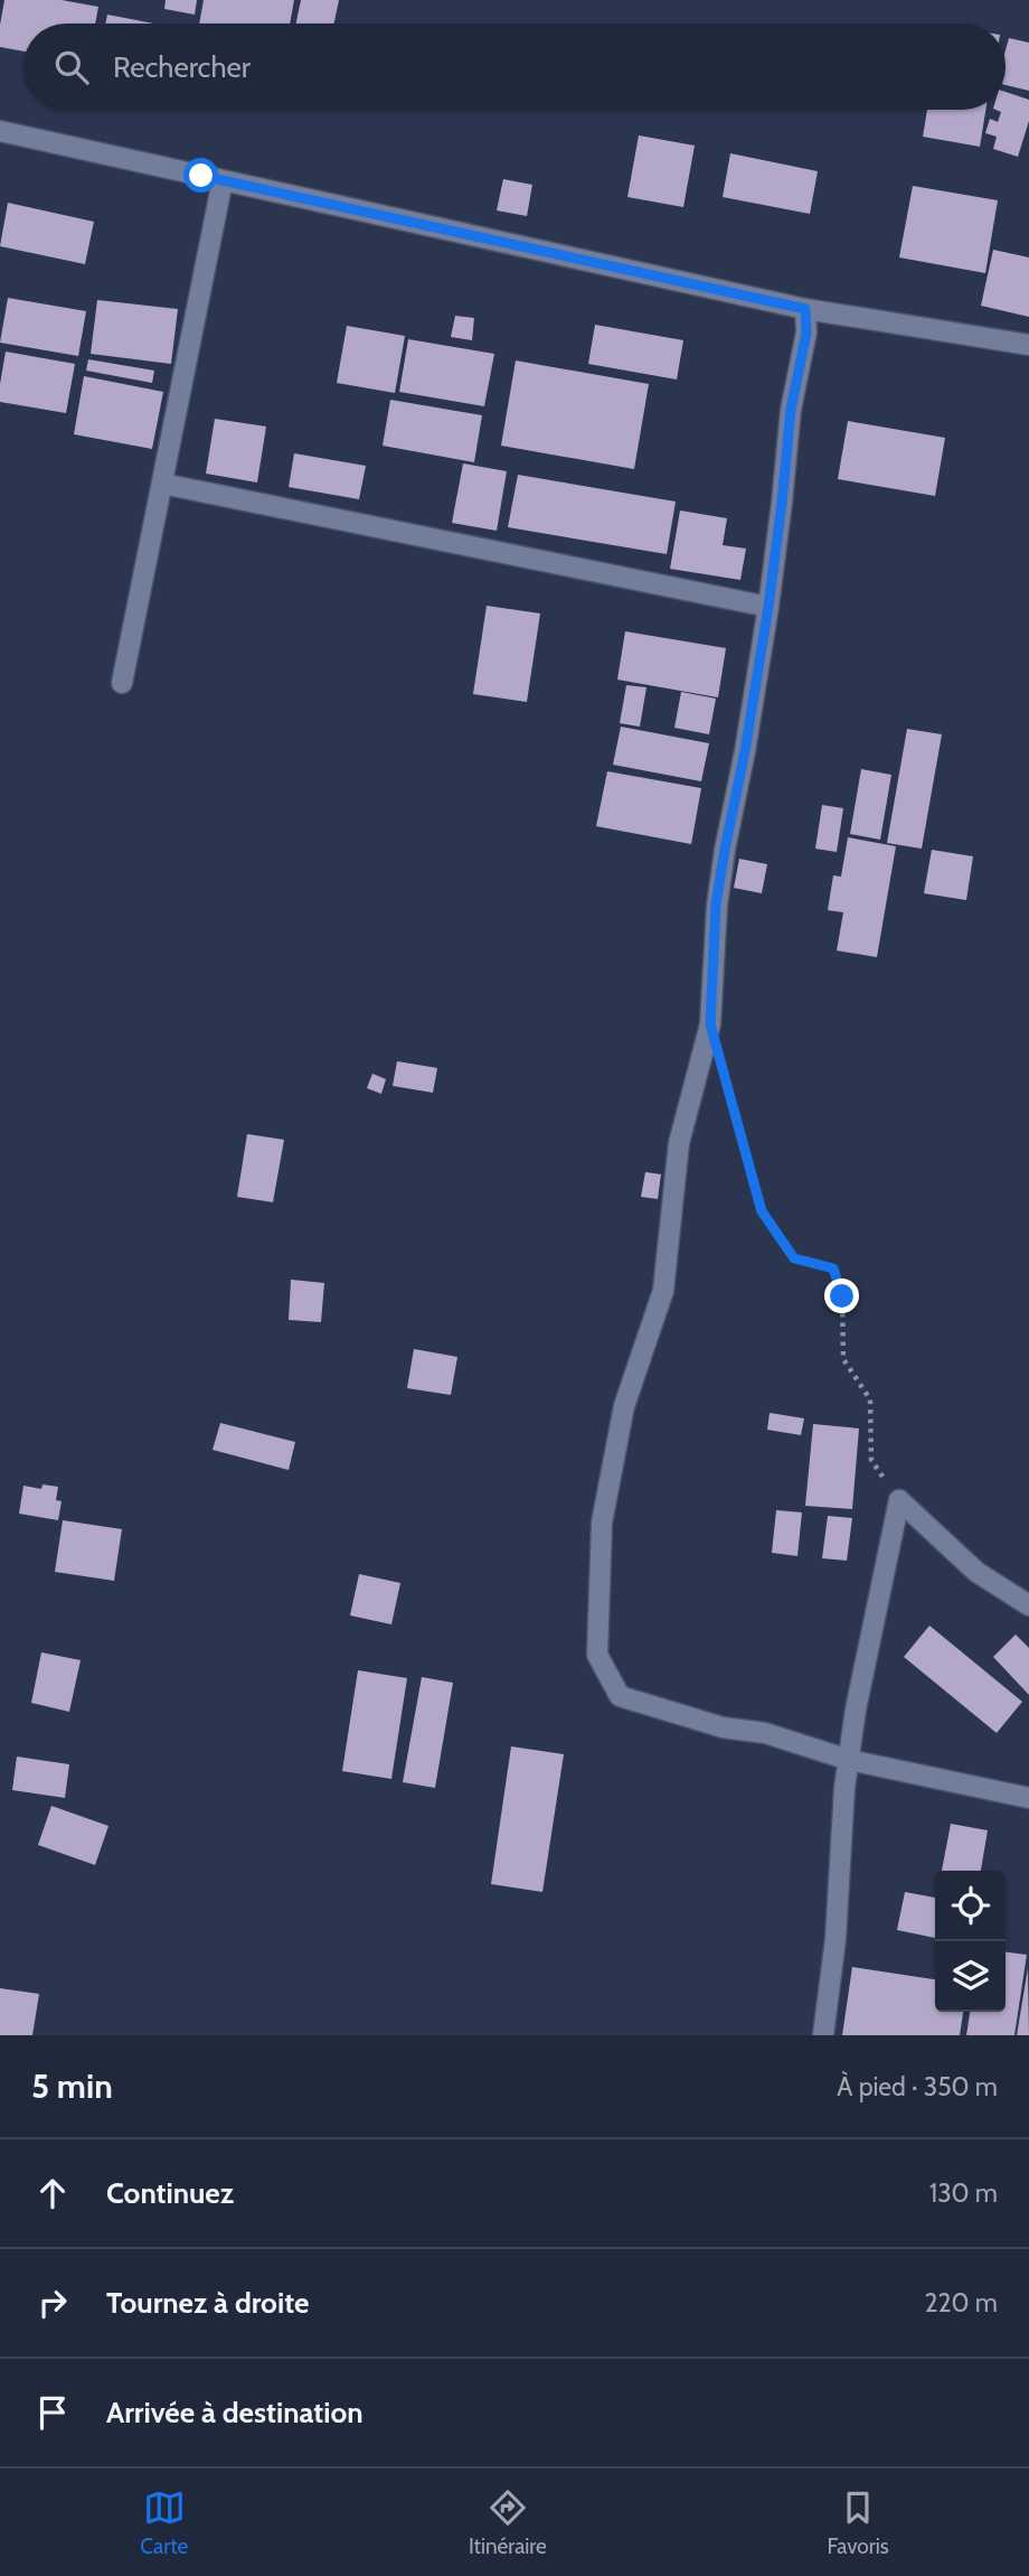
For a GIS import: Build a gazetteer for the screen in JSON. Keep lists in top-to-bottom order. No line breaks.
{"page":{"search":"Rechercher","heading":["5 min","À pied · 350 m"],"list":[["Continuez","130 m"],["Tournez à droite","220 m"],"Arrivée à destination"],"nav":["Carte","Itinéraire","Favoris"]}}
